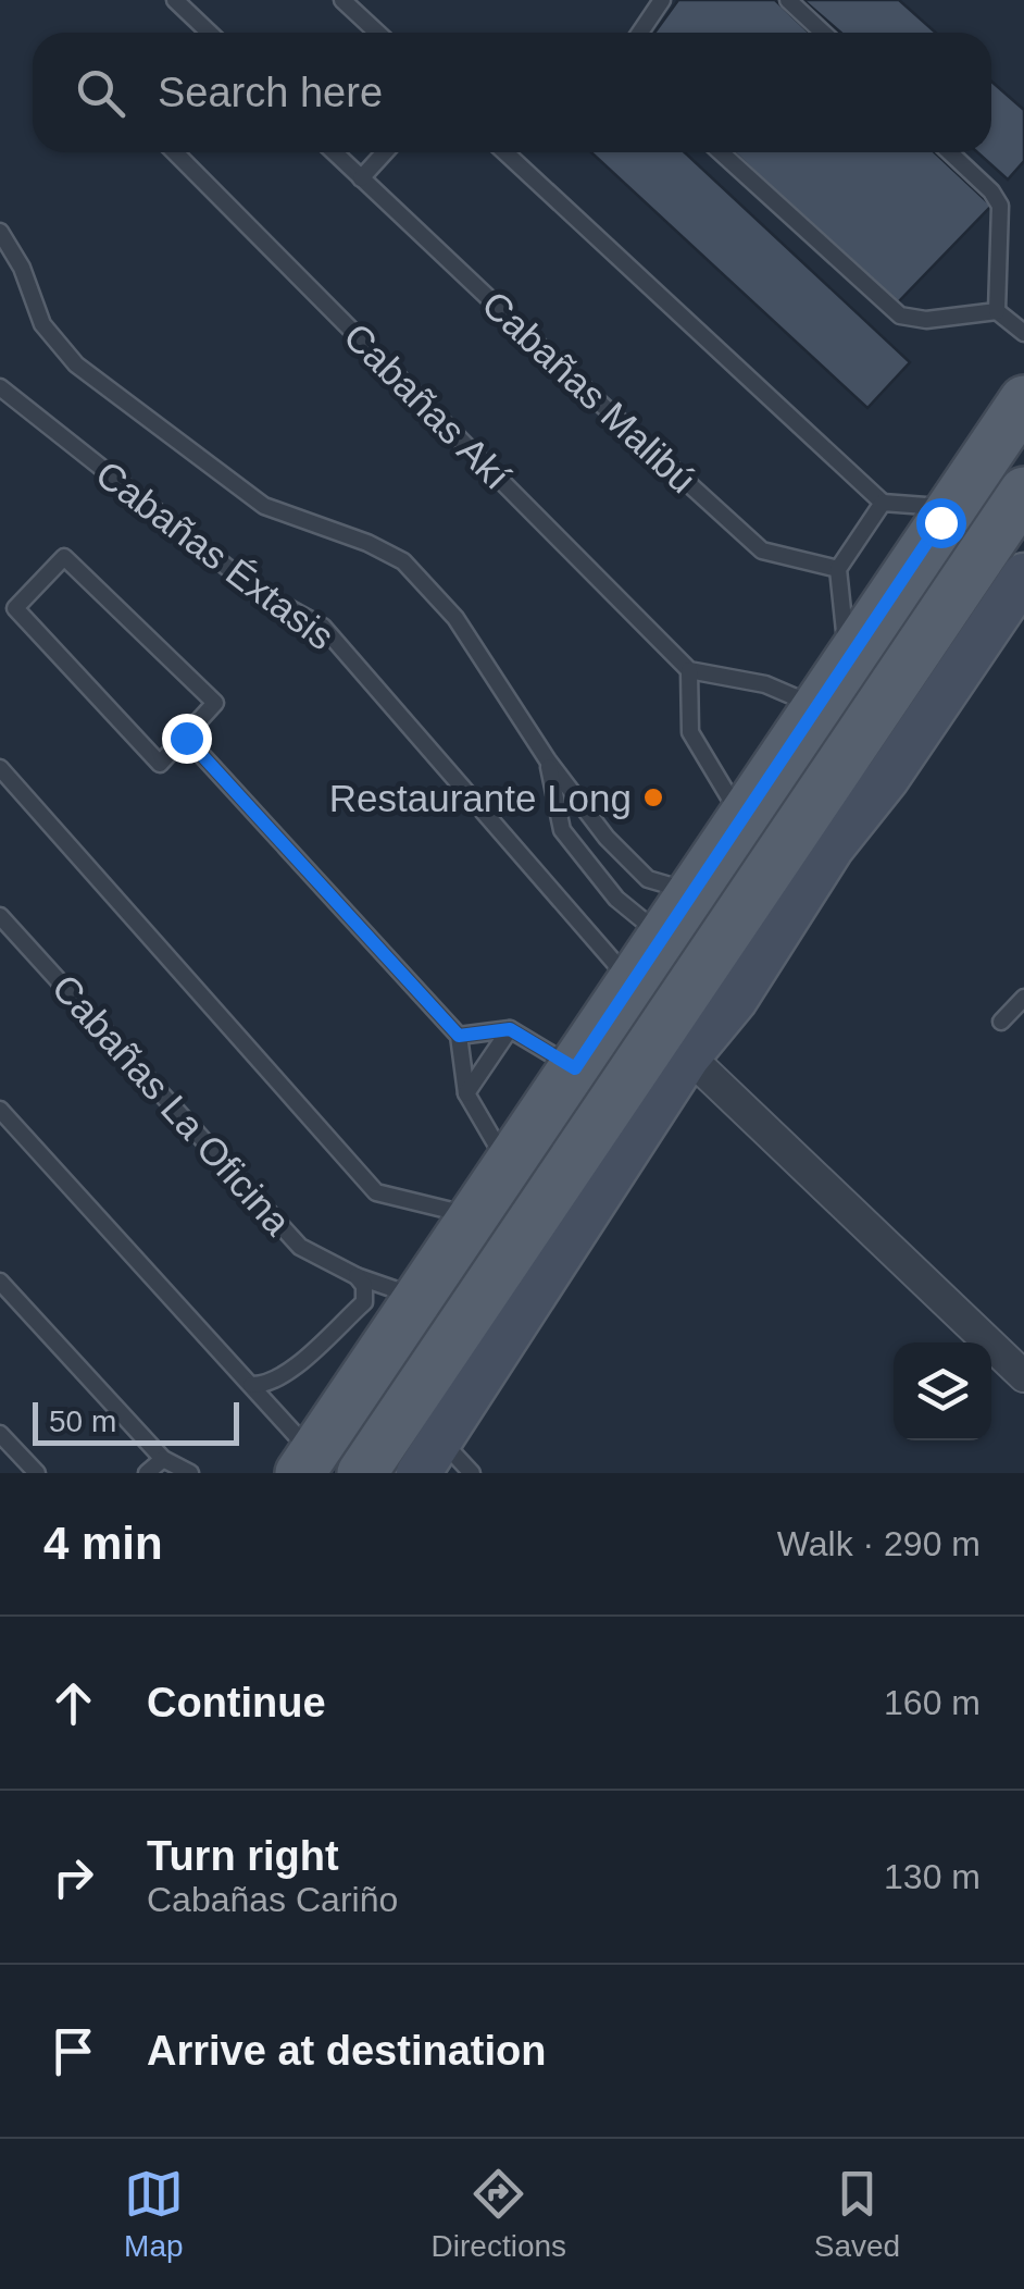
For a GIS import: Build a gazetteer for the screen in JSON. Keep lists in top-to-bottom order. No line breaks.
{"streets":{"lane":["Cabañas Malibú","Cabañas Akí","Cabañas Éxtasis","Cabañas La Oficina"]},"places":["Restaurante Long"],"scale_bar":"50 m","page":{"search":"Search here","scale":"50 m","heading":["4 min","Walk · 290 m"],"list":[["Continue","160 m"],["Turn right","Cabañas Cariño","130 m"],"Arrive at destination"],"nav":["Map","Directions","Saved"]}}
